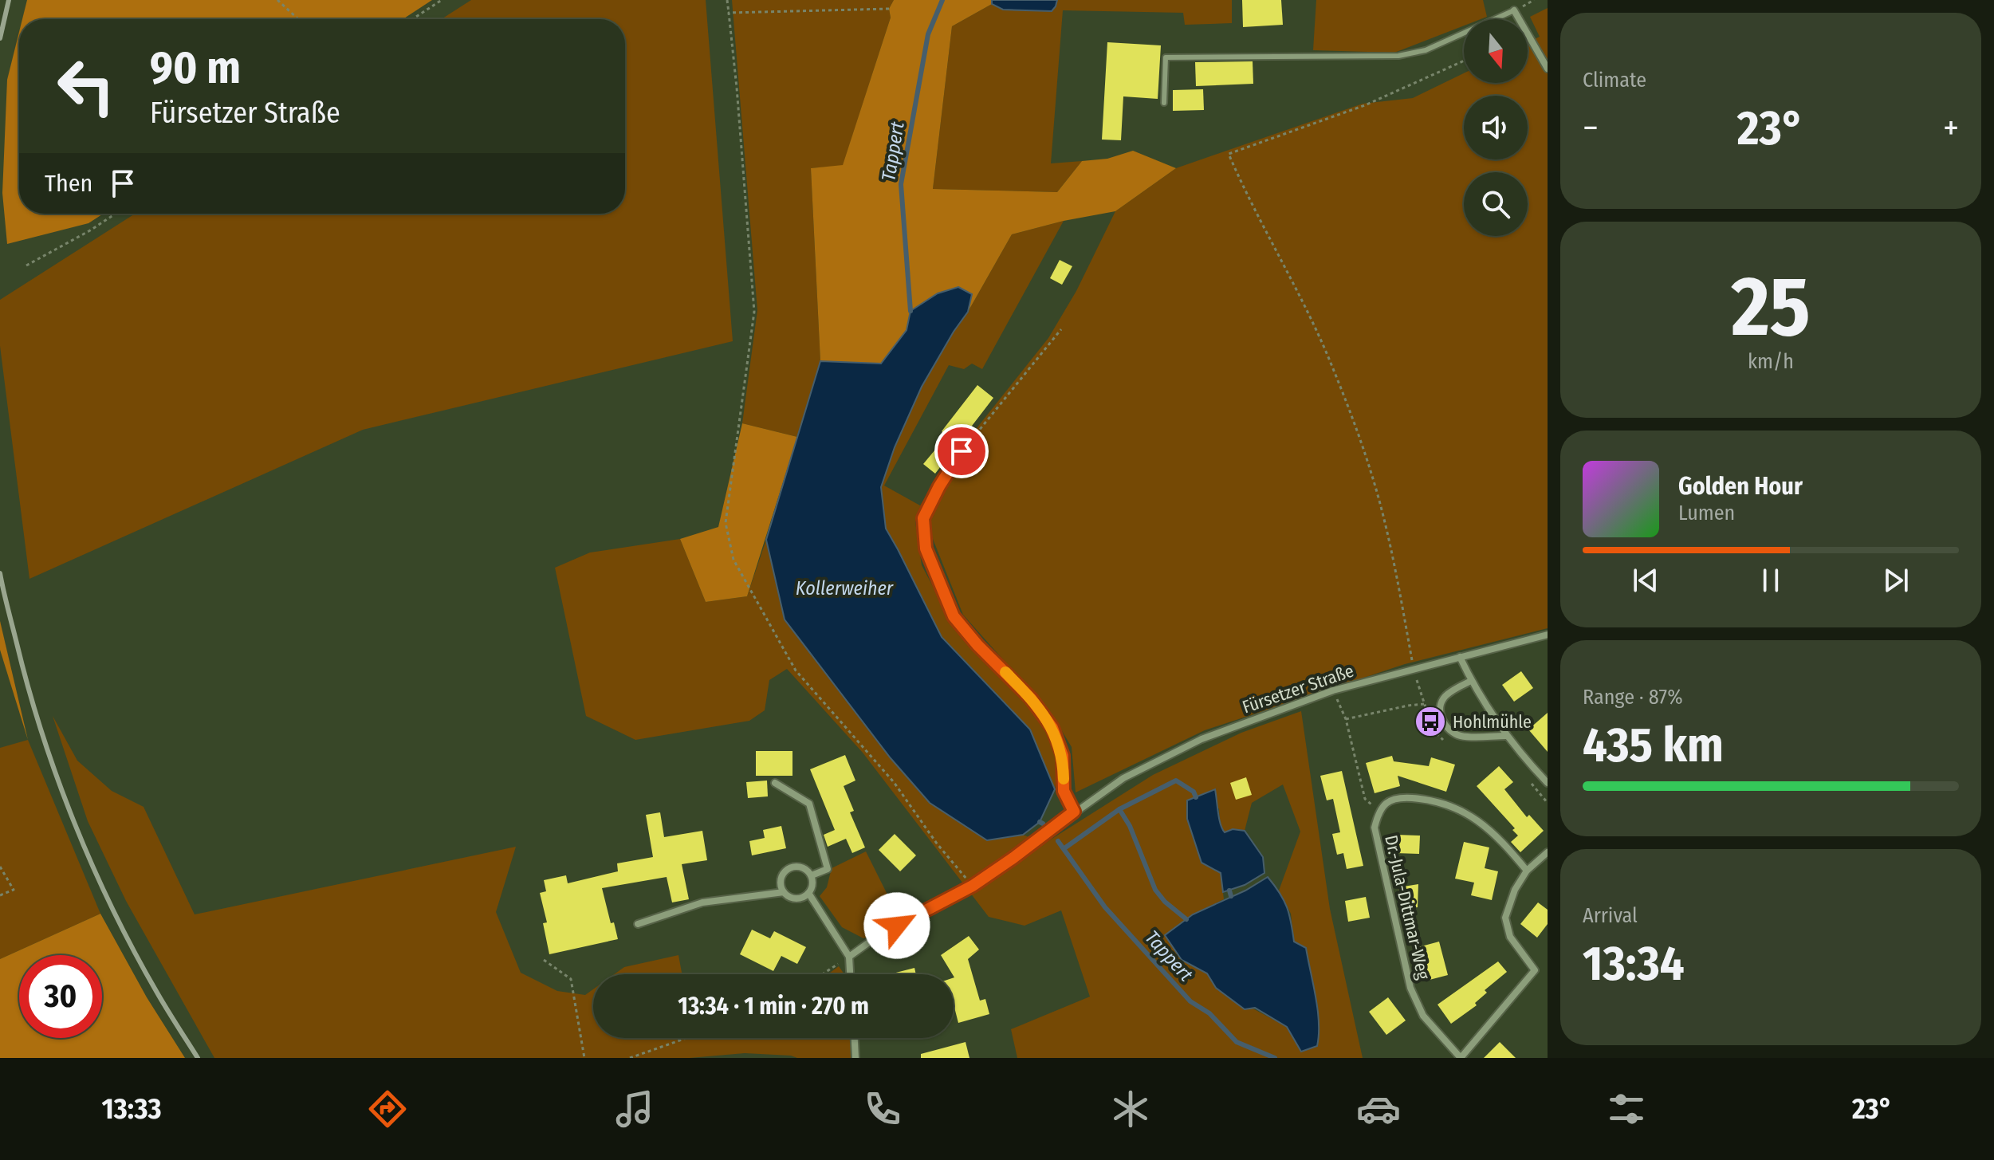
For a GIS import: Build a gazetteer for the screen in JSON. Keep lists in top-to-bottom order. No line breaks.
{"streets":{"street":["Fürsetzer Straße","Dr.-Jula-Dittmar-Weg"]},"water":["Tappert","Kollerweiher"],"places":{"bus stop":["Hohlmühle"]},"north":"bottom","page":{"tile":["Climate",["25","km/h"],["Range · 87%","435 km"],["Arrival","13:34"]],"turn":["90 m","Fürsetzer Straße"],"heat":["−","23°","+"],"then":"Then","song":["Golden Hour","Lumen"],"limit":"30","trip":"13:34 · 1 min · 270 m","tabs":["13:33","23°"]}}
